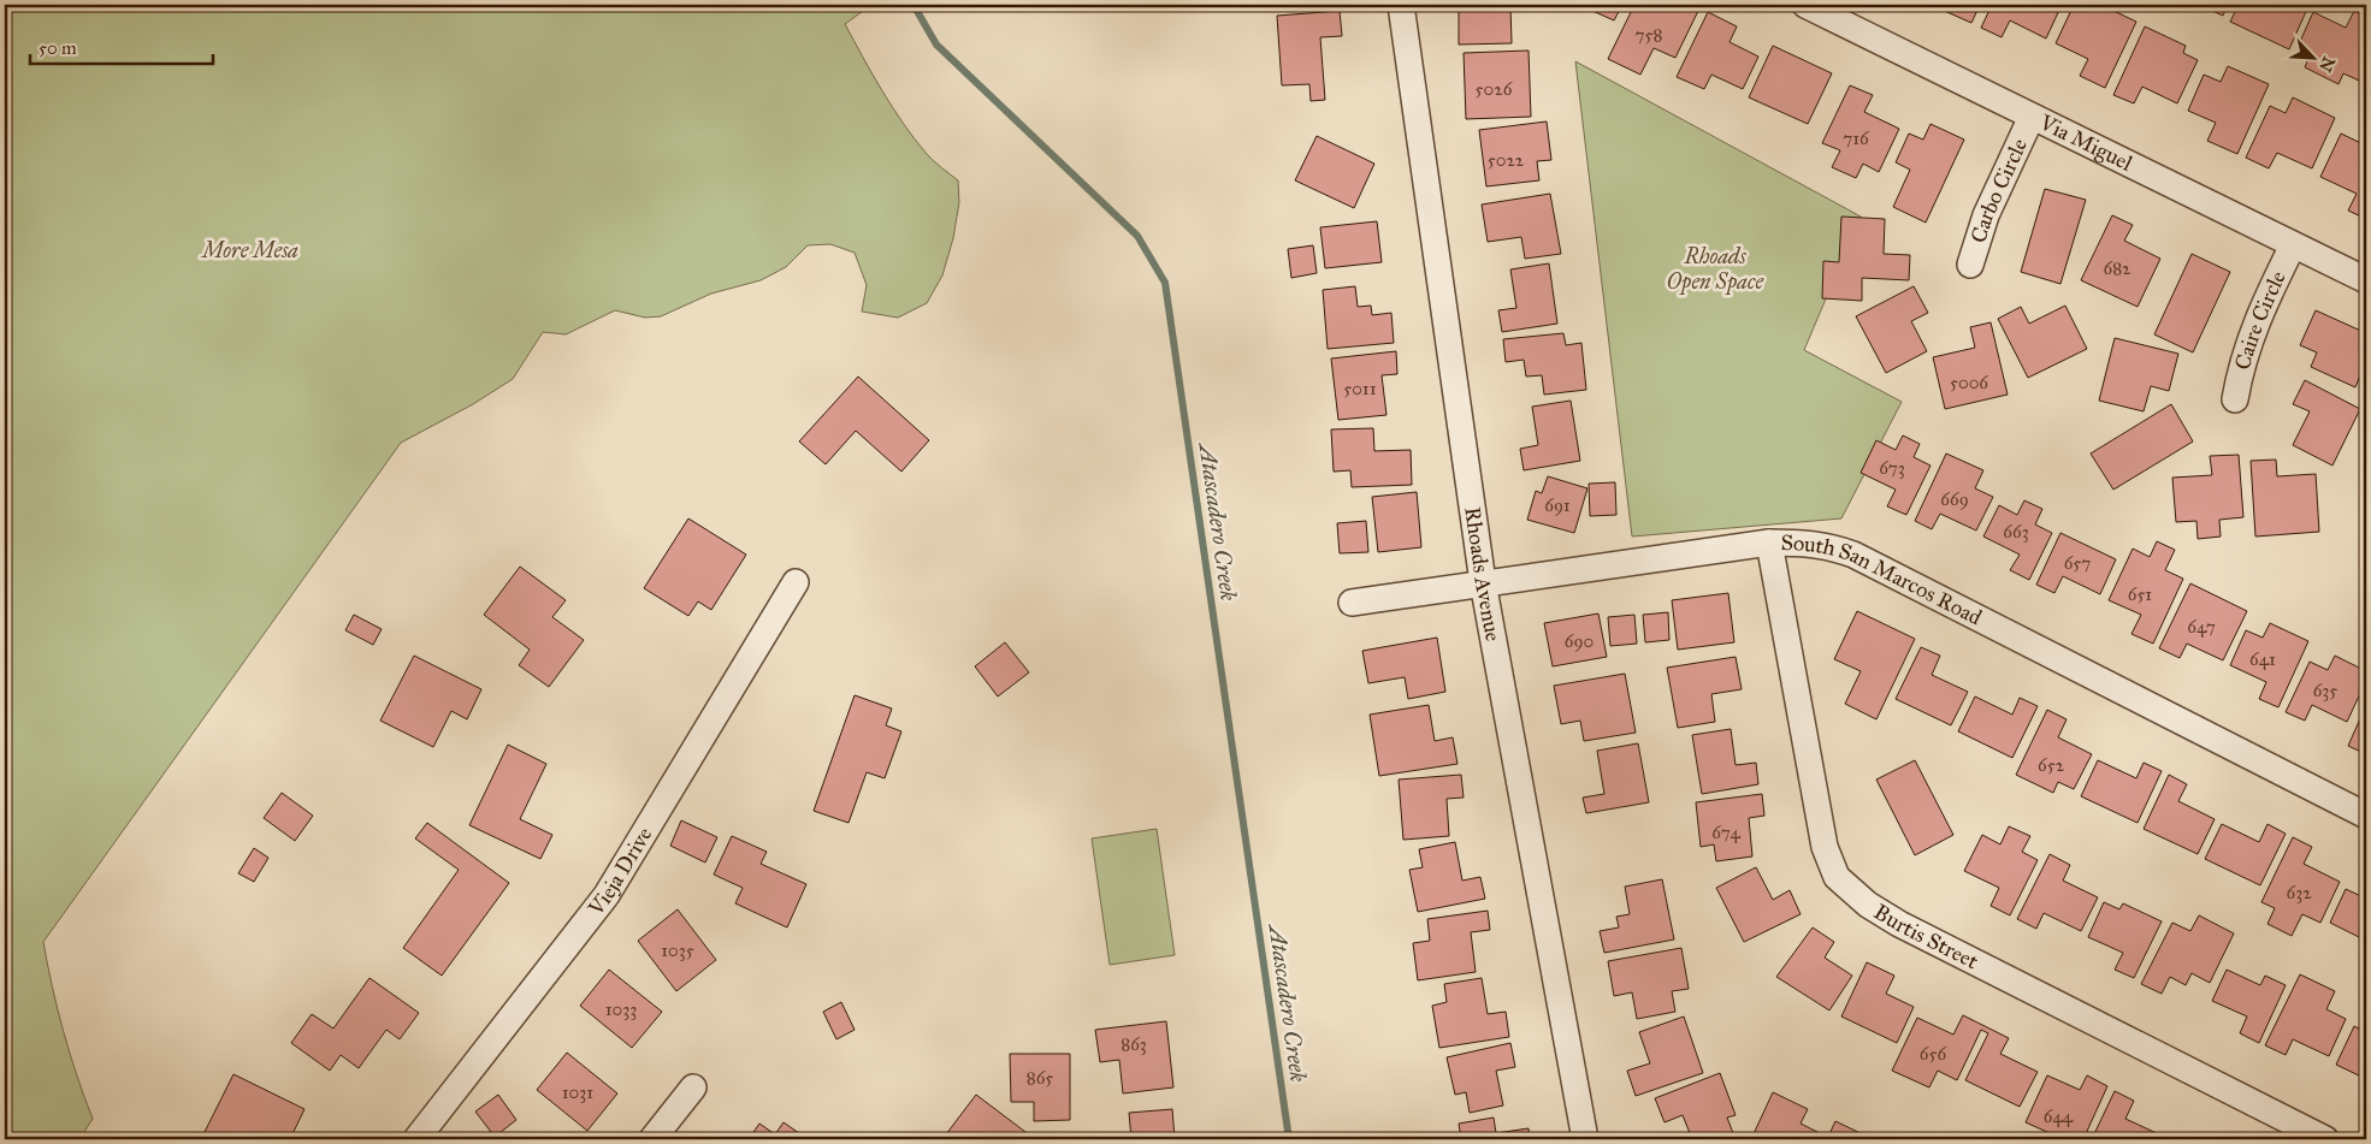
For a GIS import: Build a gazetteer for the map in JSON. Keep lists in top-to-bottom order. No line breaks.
{"streets":{"street":["Via Miguel","Carbo Circle","Caire Circle","Rhoads Avenue","South San Marcos Road","Vieja Drive","Burtis Street"]},"crossings":[["Via Miguel","Carbo Circle"],["Via Miguel","Caire Circle"],["Rhoads Avenue","South San Marcos Road"],["South San Marcos Road","Burtis Street"]],"water":["Atascadero Creek"],"parks":["More Mesa","Rhoads Open Space"],"house_numbers":["758","5026","716","5022","682","5006","5011","673","669","691","663","657","651","647","690","641","635","652","674","632","1035","1033","863","656","865","1031","644"],"scale_bar":"50 m","north":"bottom right"}
